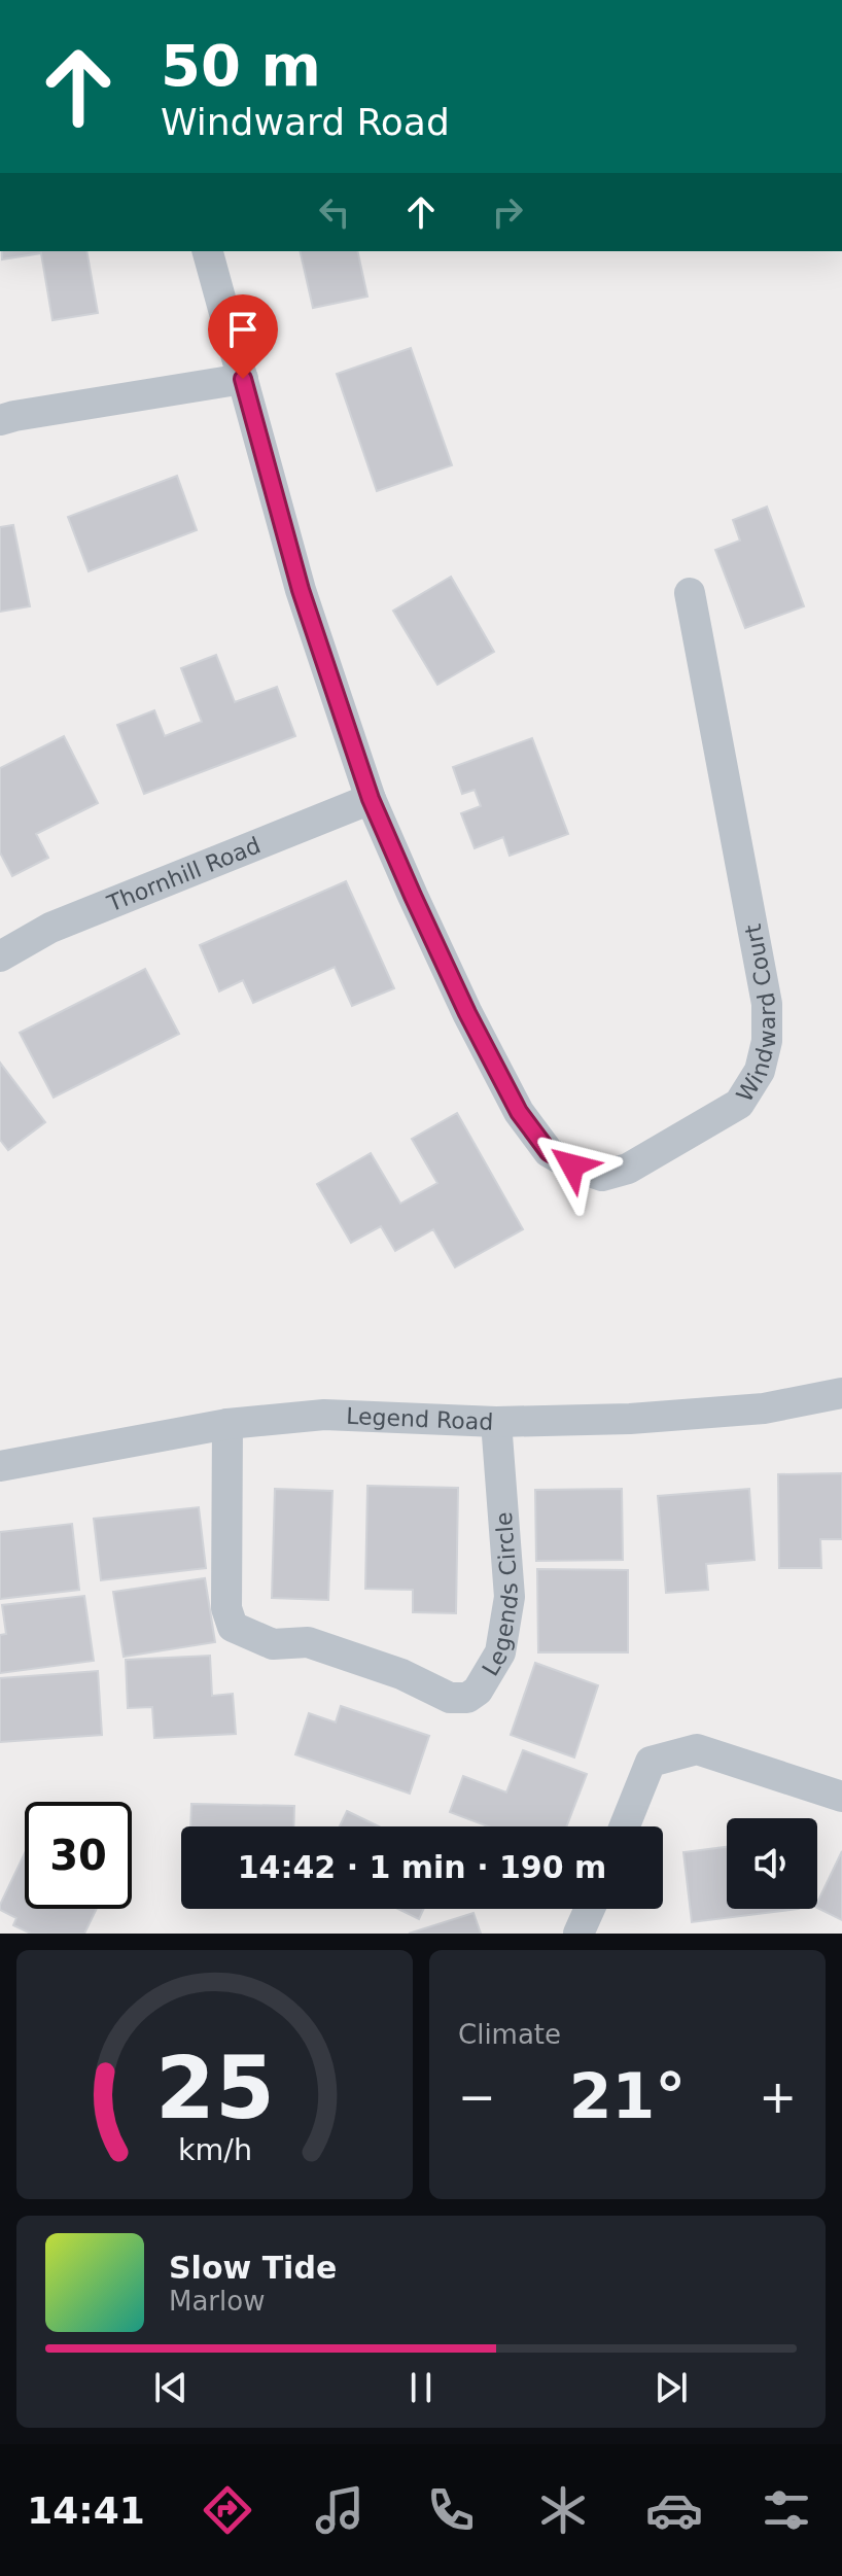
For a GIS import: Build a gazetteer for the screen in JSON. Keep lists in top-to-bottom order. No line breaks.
{"streets":{"street":["Thornhill Road","Windward Court","Legend Road","Legends Circle"]},"crossings":[["Thornhill Road","Windward Court"],["Legend Road","Legends Circle"]],"page":{"turn":["50 m","Windward Road"],"limit":"30","trip":"14:42 · 1 min · 190 m","tile":"Climate","heat":["−","21°","+"],"song":["Slow Tide","Marlow"],"tabs":"14:41","gauge":["25","km/h"]}}
